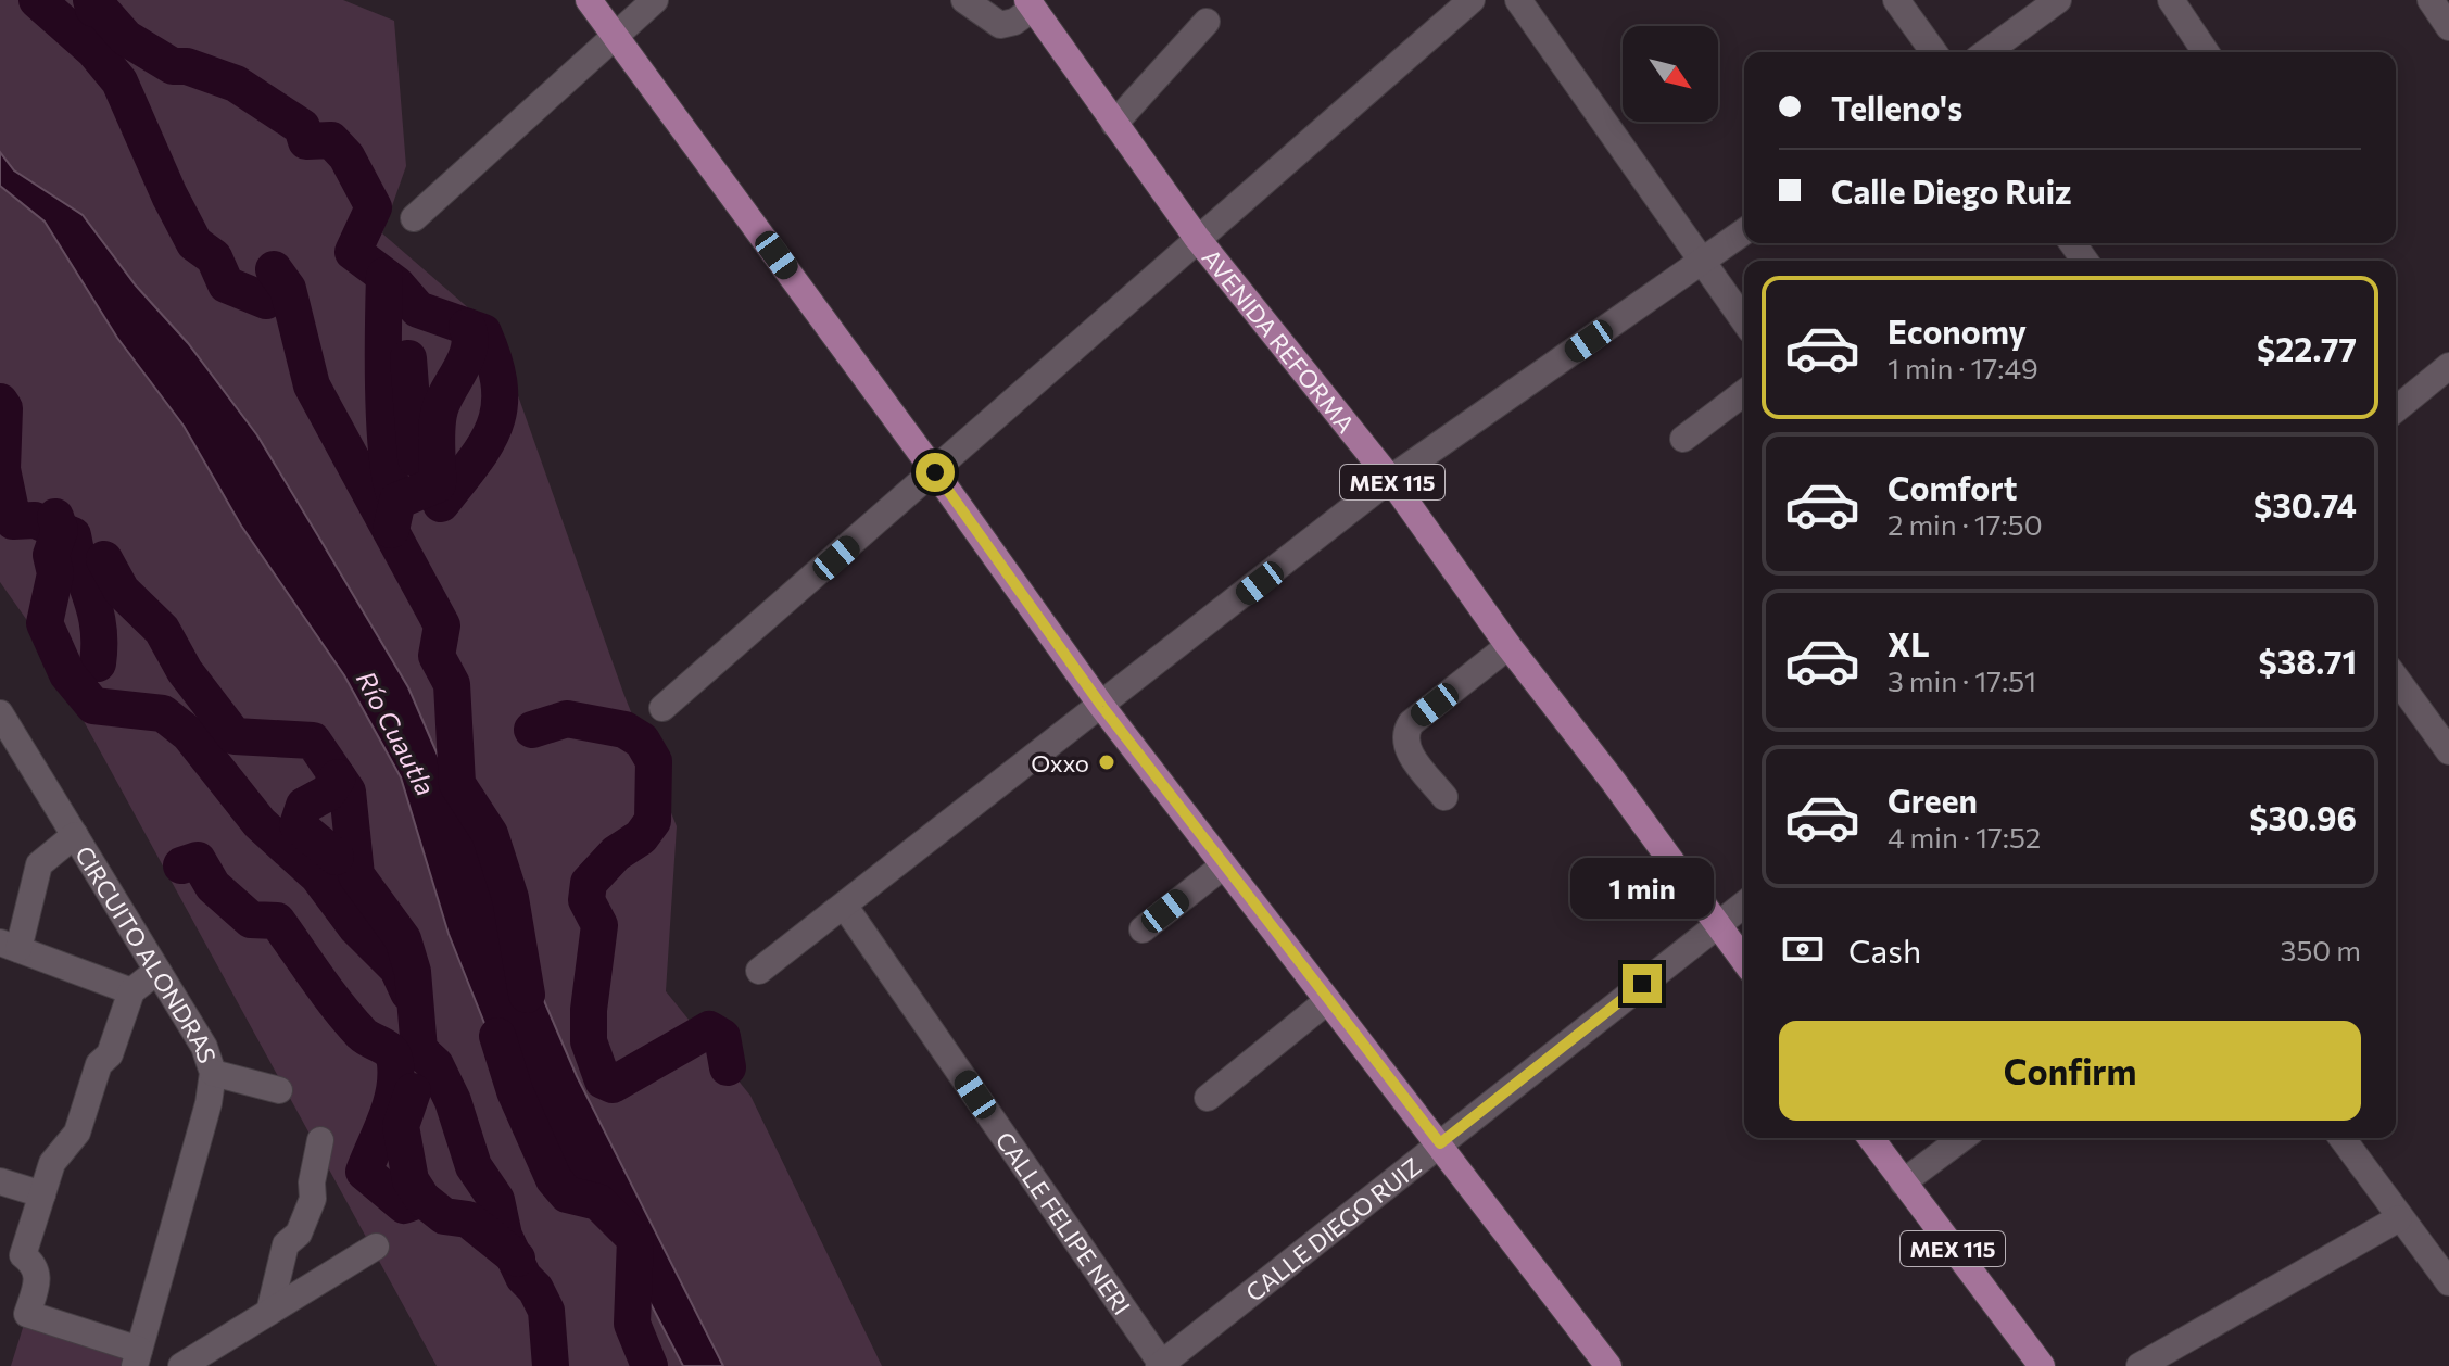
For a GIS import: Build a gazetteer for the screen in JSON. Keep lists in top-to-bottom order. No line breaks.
{"streets":{"main road":["AVENIDA REFORMA","MEX 115"],"street":["CIRCUITO ALONDRAS","CALLE FELIPE NERI","CALLE DIEGO RUIZ"]},"crossings":[["AVENIDA REFORMA","CALLE DIEGO RUIZ"],["CALLE FELIPE NERI","CALLE DIEGO RUIZ"]],"water":["Río Cuautla"],"places":["Oxxo"],"north":"bottom right","page":{"banner":["Telleno's","Calle Diego Ruiz"],"list":[{"name":"Economy","note":"1 min · 17:49","value":"$22.77"},{"name":"Comfort","note":"2 min · 17:50","value":"$30.74"},{"name":"XL","note":"3 min · 17:51","value":"$38.71"},{"name":"Green","note":"4 min · 17:52","value":"$30.96"}],"bubble":"1 min","pay":["Cash","350 m"],"buttons":"Confirm"}}
